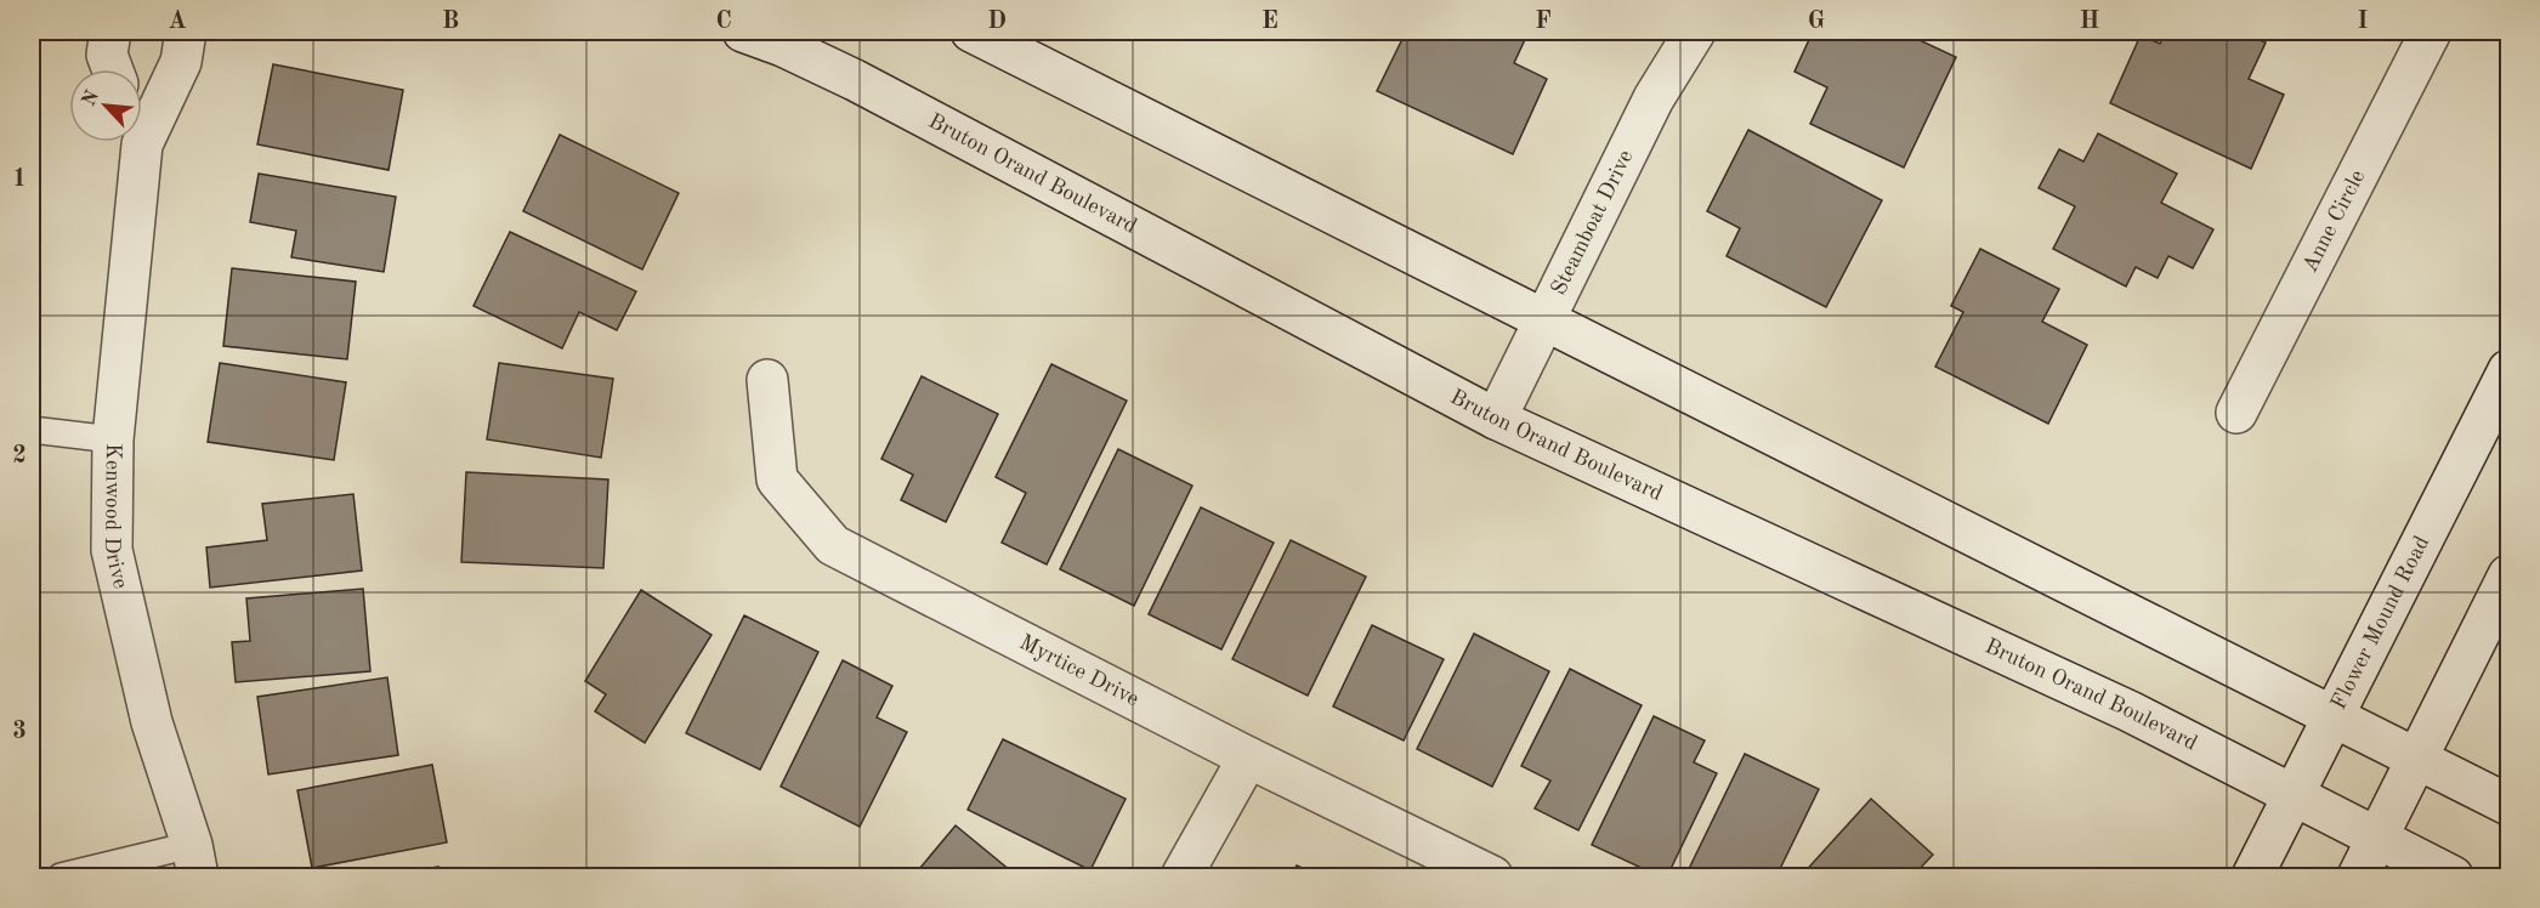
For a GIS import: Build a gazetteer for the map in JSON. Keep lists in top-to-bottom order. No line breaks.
{"streets":{"main road":["Bruton Orand Boulevard","Anne Circle","Steamboat Drive","Kenwood Drive","Flower Mound Road","Myrtice Drive"]},"crossings":[["Bruton Orand Boulevard","Steamboat Drive"],["Bruton Orand Boulevard","Flower Mound Road"]],"north":"top left","grid":{"columns":["A","B","C","D","E","F","G","H","I"],"rows":["1","2","3"]}}
